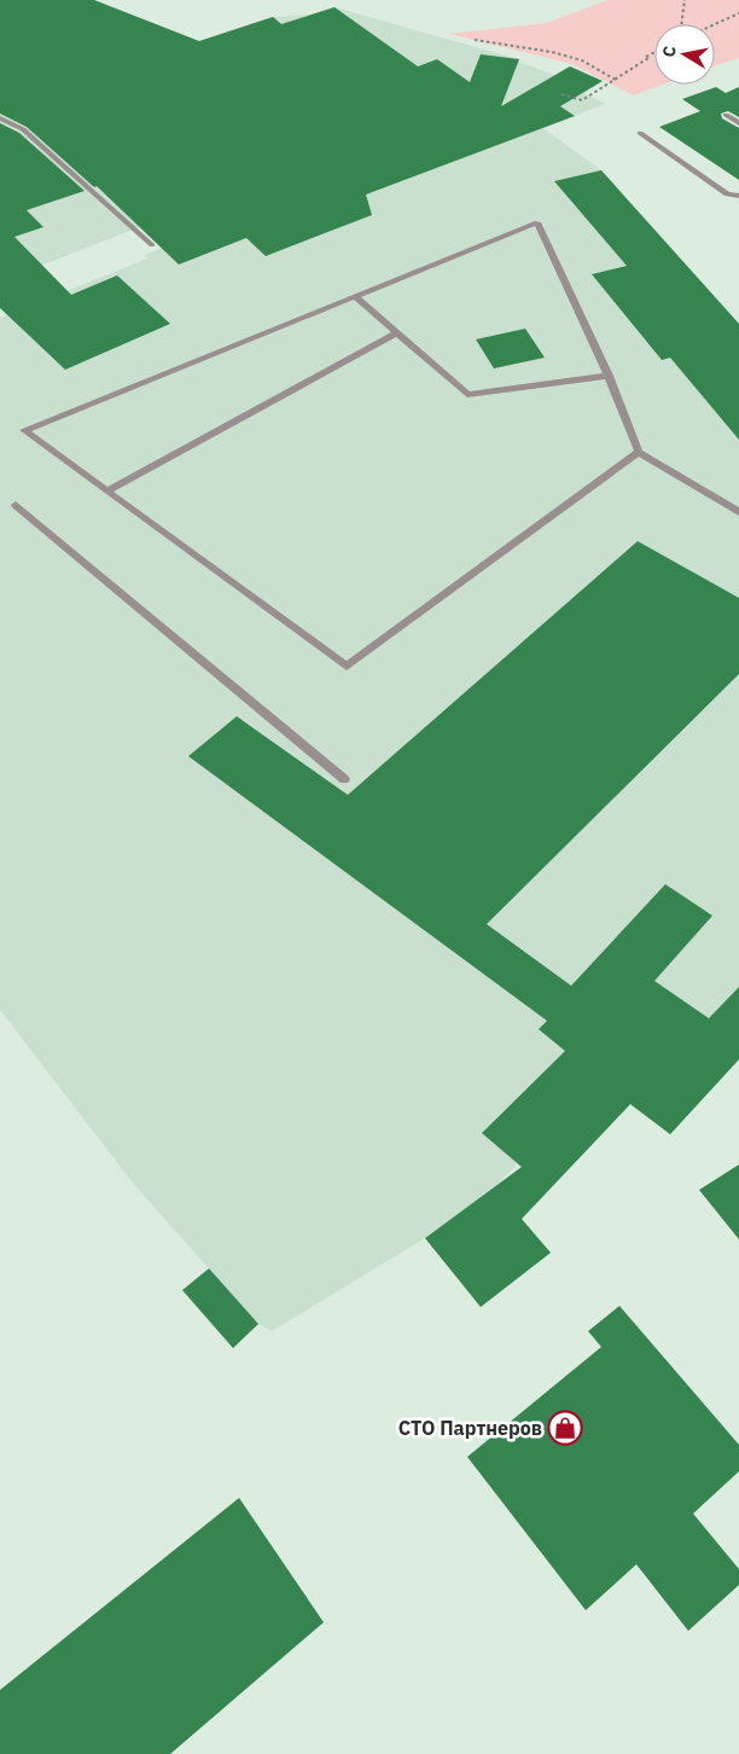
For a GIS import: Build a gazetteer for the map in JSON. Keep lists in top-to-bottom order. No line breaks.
{"places":{"shop":["СТО Партнеров"]},"north":"left"}
